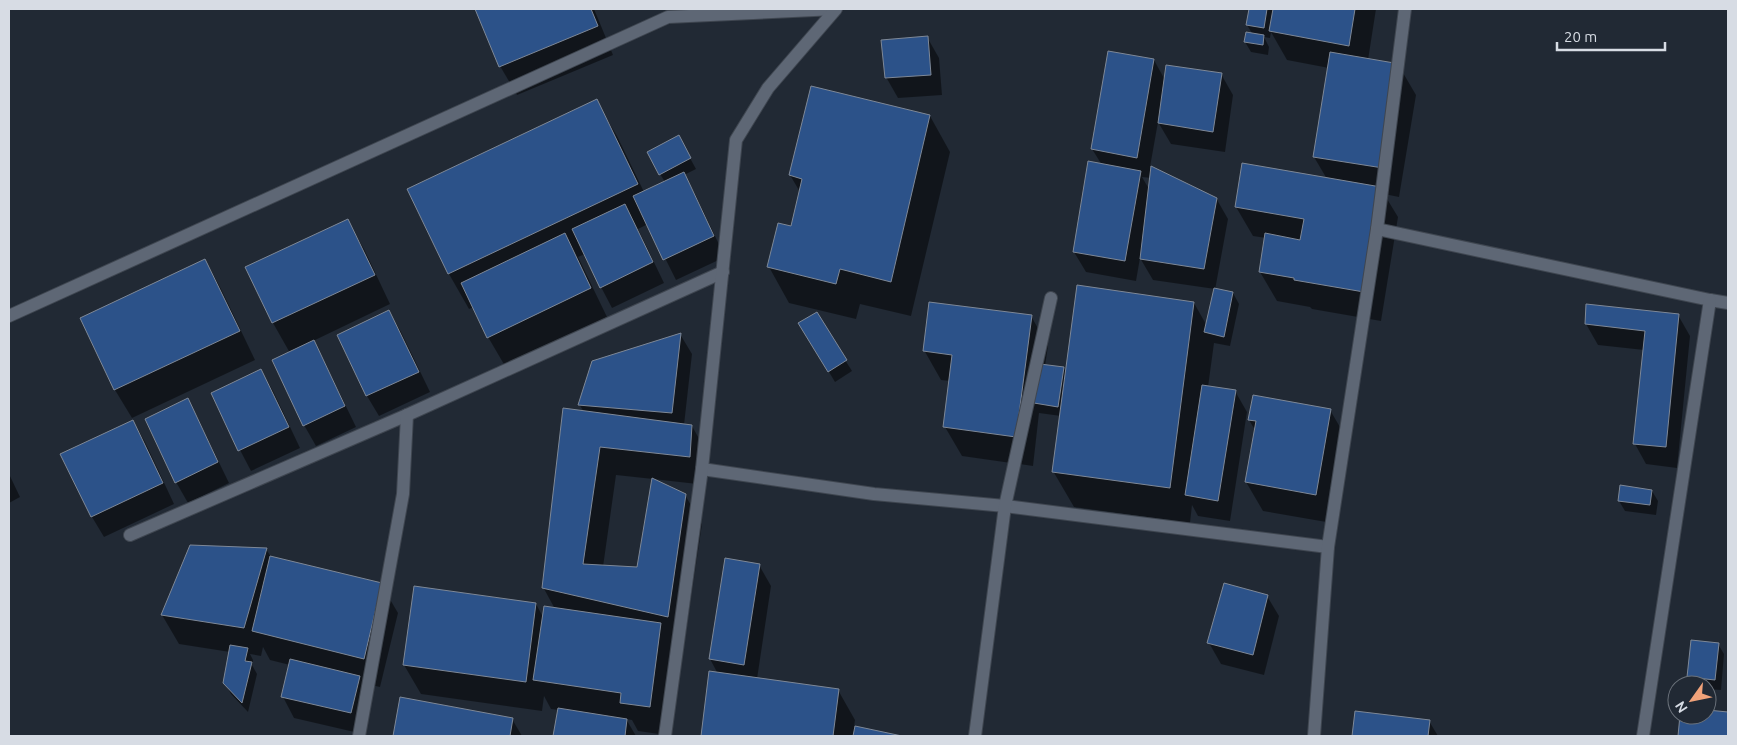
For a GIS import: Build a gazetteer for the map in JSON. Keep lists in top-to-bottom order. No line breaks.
{"scale_bar":"20 m","north":"bottom left"}
